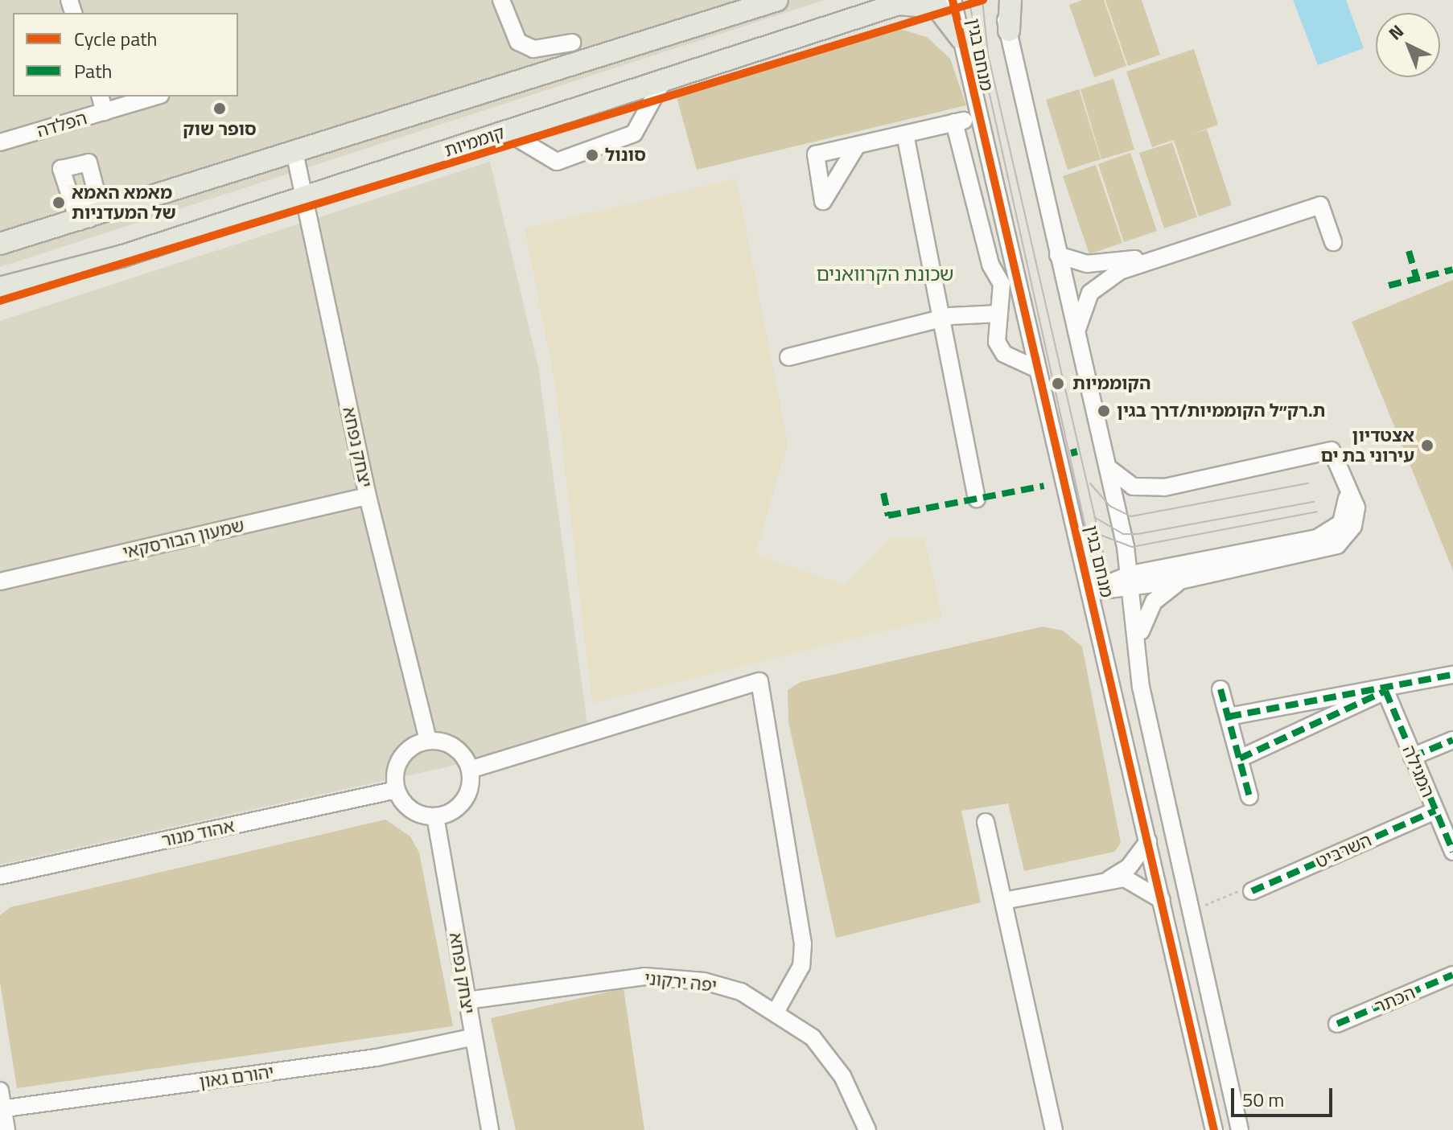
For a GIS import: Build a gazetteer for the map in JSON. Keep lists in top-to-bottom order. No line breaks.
{"streets":{"main road":["קוממיות"],"street":["מנחם בגין","הפלדה","יצחק נפחא","שמעון הבורסקאי","המגילה","אהוד מנור","השרביט","יפה ירקוני","הכתר","יהורם גאון"]},"crossings":[["קוממיות","יצחק נפחא"],["יצחק נפחא","שמעון הבורסקאי"],["יצחק נפחא","אהוד מנור"],["יצחק נפחא","יפה ירקוני"],["יצחק נפחא","יהורם גאון"],["המגילה","השרביט"]],"districts":["שכונת הקרוואנים"],"places":["סופר שוק","סונול","מאמא האמא של המעדניות","הקוממיות","ת.רק״ל הקוממיות/דרך בגין","אצטדיון עירוני בת ים"],"legend":["Cycle path","Path"],"scale_bar":"50 m","north":"top left"}
